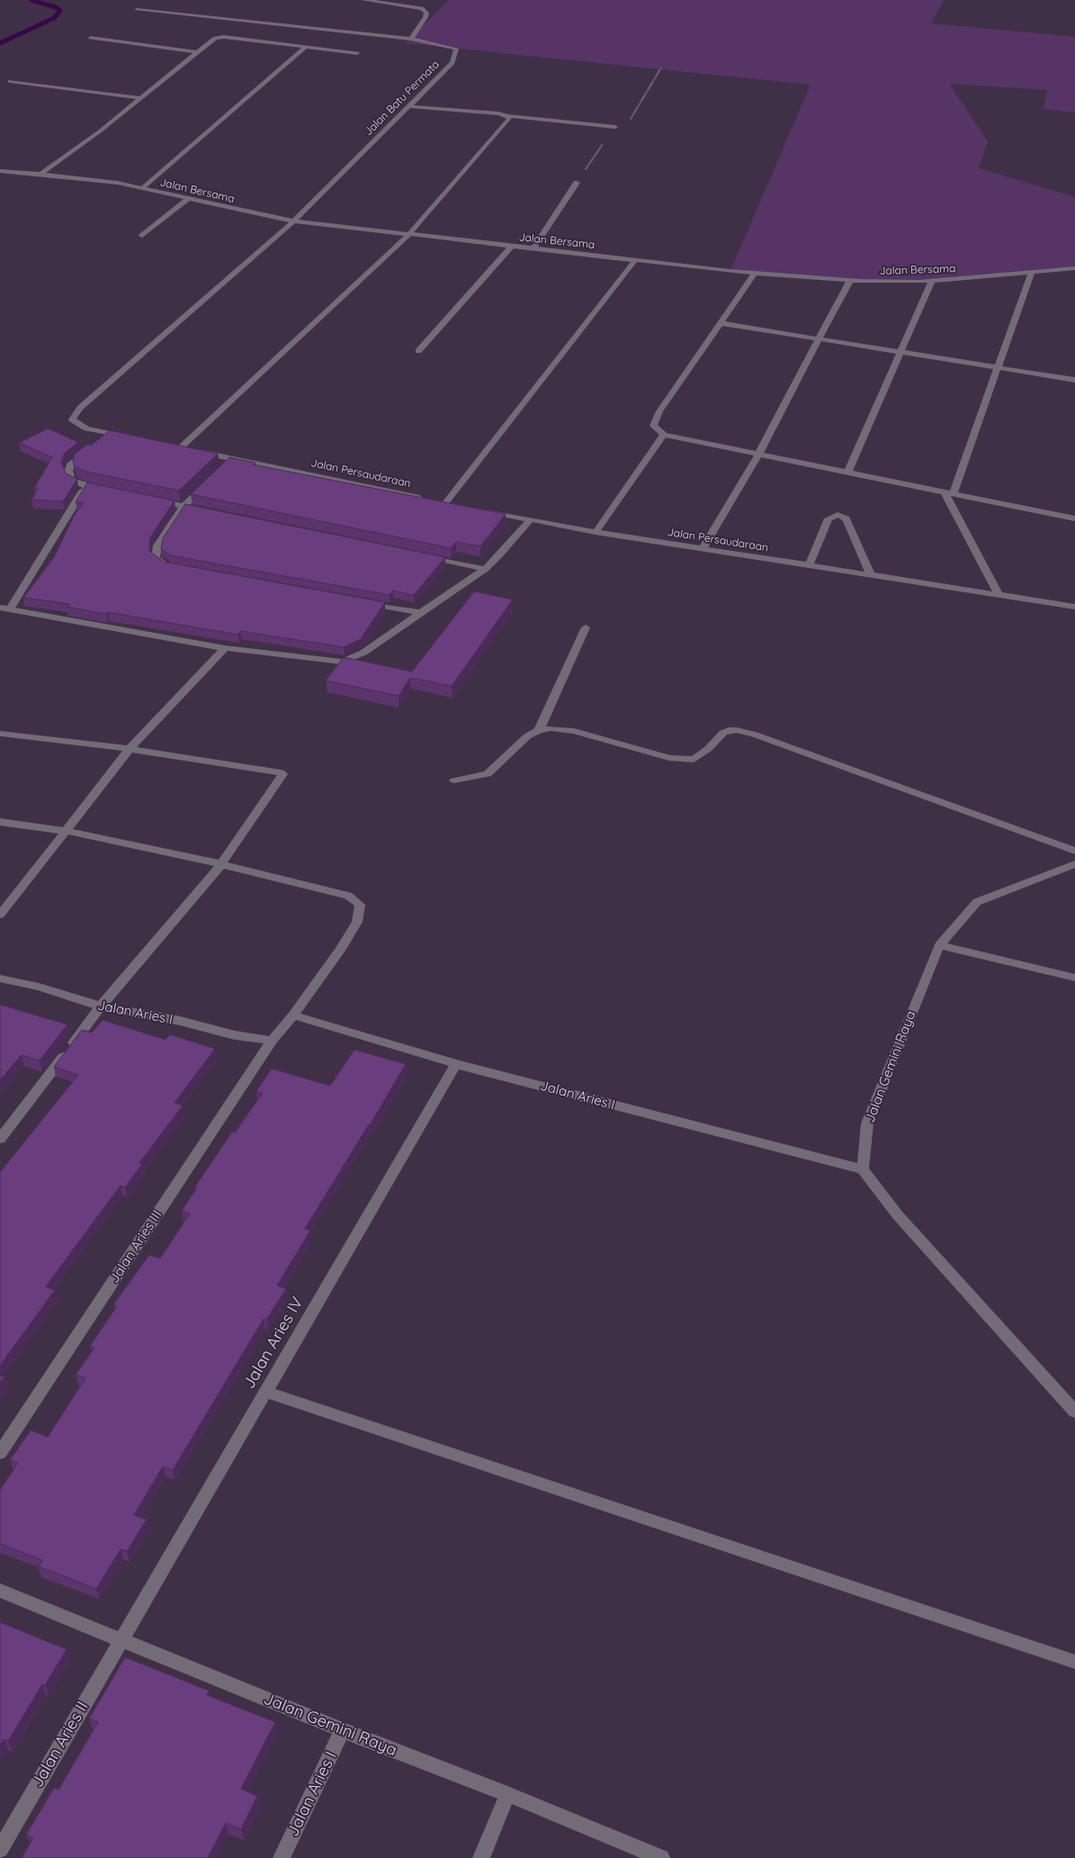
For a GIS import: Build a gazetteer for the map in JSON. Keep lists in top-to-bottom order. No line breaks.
{"streets":{"street":["Jalan Batu Permata","Jalan Bersama","Jalan Persaudaraan","Jalan Aries I","Jalan Gemini Raya","Jalan Aries III","Jalan Aries IV","Jalan Aries II"]},"crossings":[["Jalan Batu Permata","Jalan Bersama"],["Jalan Bersama","Jalan Persaudaraan"],["Jalan Aries I","Jalan Gemini Raya"],["Jalan Aries I","Jalan Aries III"],["Jalan Aries I","Jalan Aries IV"],["Jalan Gemini Raya","Jalan Aries IV"],["Jalan Gemini Raya","Jalan Aries II"],["Jalan Aries IV","Jalan Aries II"]]}
